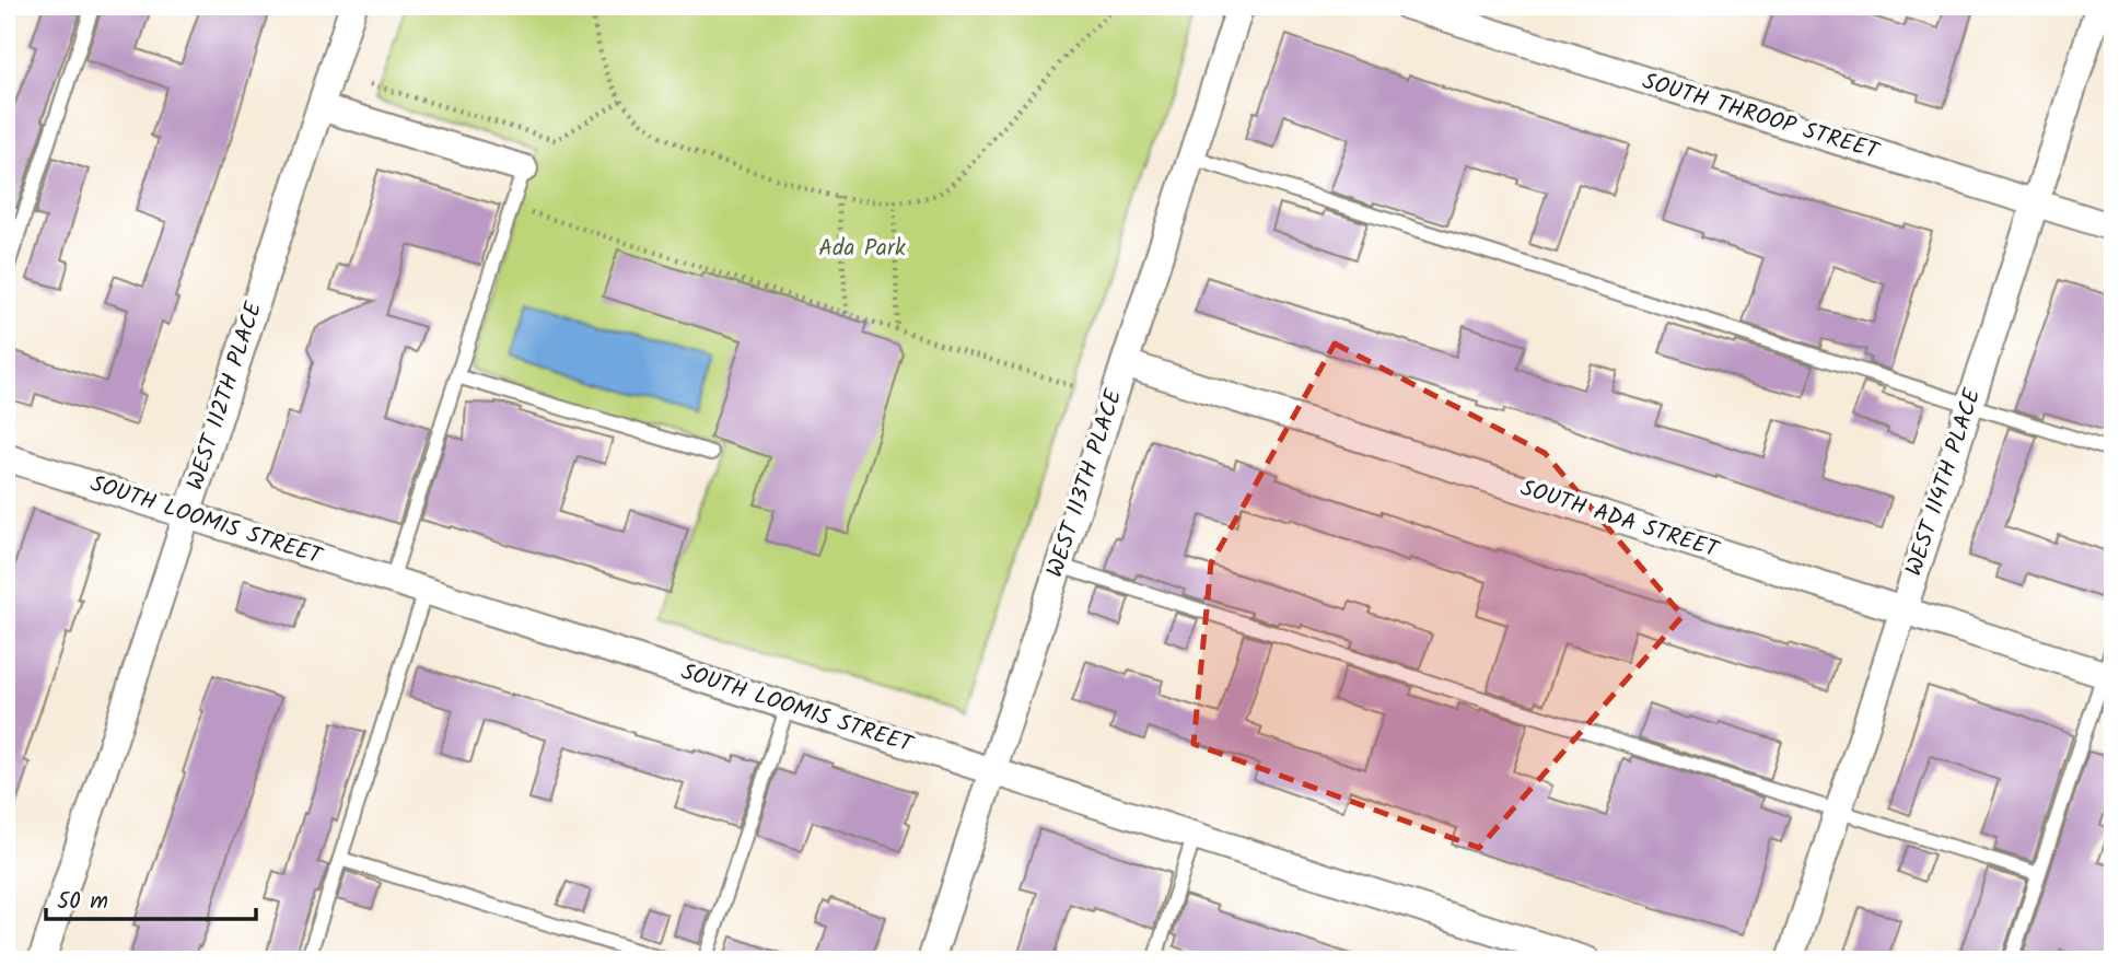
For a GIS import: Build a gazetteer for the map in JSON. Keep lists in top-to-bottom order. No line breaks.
{"streets":{"street":["SOUTH THROOP STREET","WEST 112TH PLACE","WEST 114TH PLACE","WEST 113TH PLACE","SOUTH ADA STREET","SOUTH LOOMIS STREET"]},"crossings":[["SOUTH THROOP STREET","WEST 114TH PLACE"],["WEST 112TH PLACE","SOUTH LOOMIS STREET"],["WEST 114TH PLACE","SOUTH ADA STREET"],["WEST 113TH PLACE","SOUTH ADA STREET"],["WEST 113TH PLACE","SOUTH LOOMIS STREET"]],"parks":["Ada Park"],"scale_bar":"50 m"}
